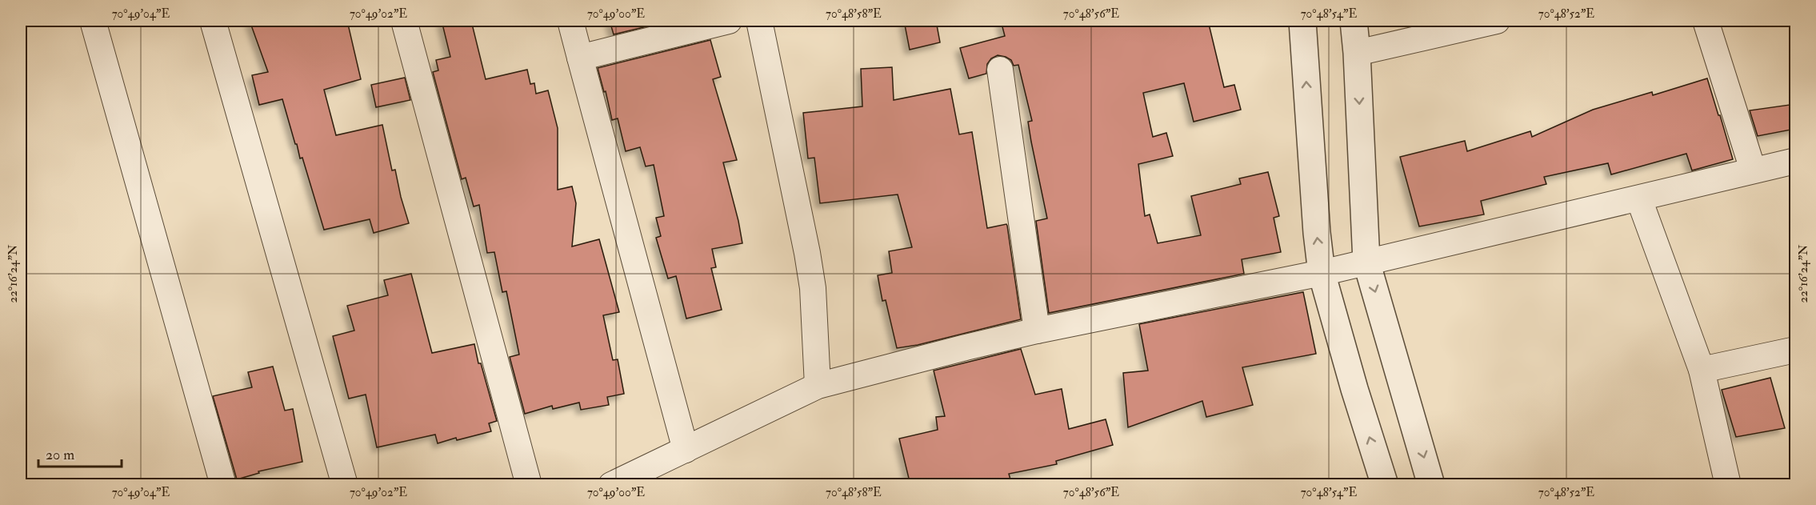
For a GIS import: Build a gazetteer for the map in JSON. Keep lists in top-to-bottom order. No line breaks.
{"scale_bar":"20 m","coordinates":["70°49'04\"E","70°49'02\"E","70°49'00\"E","70°48'58\"E","70°48'56\"E","70°48'54\"E","70°48'52\"E","22°16'24\"N"]}
